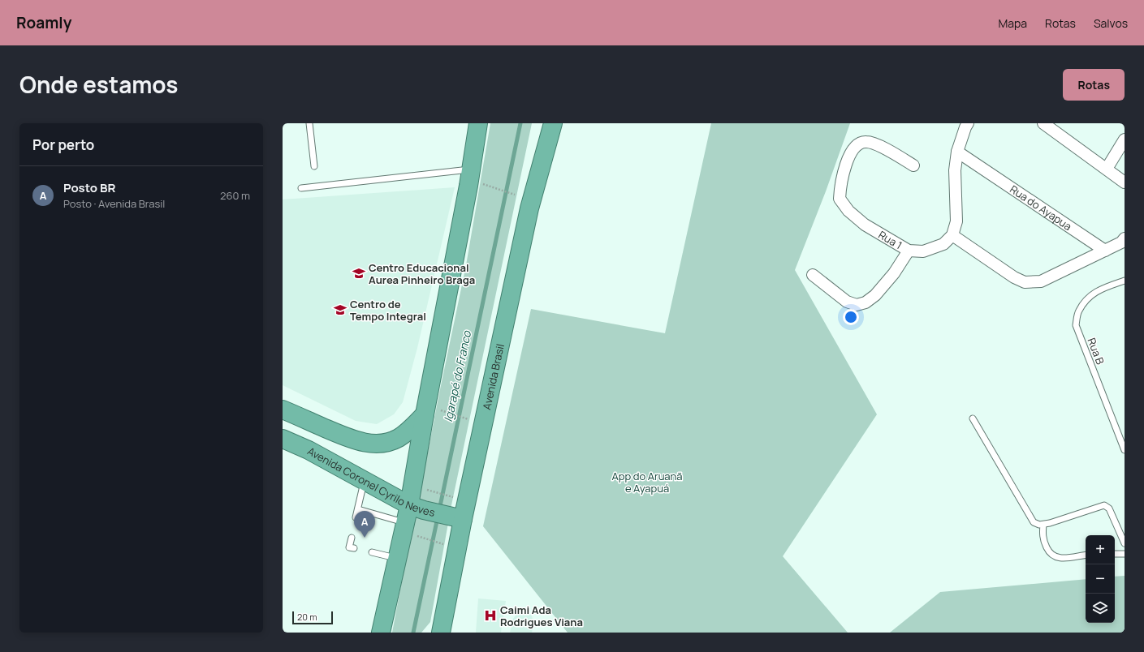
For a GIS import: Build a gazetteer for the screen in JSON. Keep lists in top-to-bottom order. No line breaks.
{"streets":{"highway":["Avenida Brasil","Avenida Coronel Cyrilo Neves"],"street":["Rua do Ayapua","Rua 1"],"lane":["Rua B"]},"crossings":[["Avenida Brasil","Avenida Coronel Cyrilo Neves"]],"water":["Igarapé do Franco"],"parks":["App do Aruanã e Ayapuá"],"places":{"school or university":["Centro Educacional Aurea Pinheiro Braga","Centro de Tempo Integral"],"hospital":["Caimi Ada Rodrigues Viana"]},"scale_bar":"20 m","page":{"header":"Roamly","nav":["Mapa","Rotas","Salvos"],"title":"Onde estamos","buttons":"Rotas","heading":"Por perto","list":[{"mark":"A","name":"Posto BR","note":"Posto · Avenida Brasil","value":"260 m"}],"pins":"A","map_buttons":["+","−"],"scale":"20 m"}}
